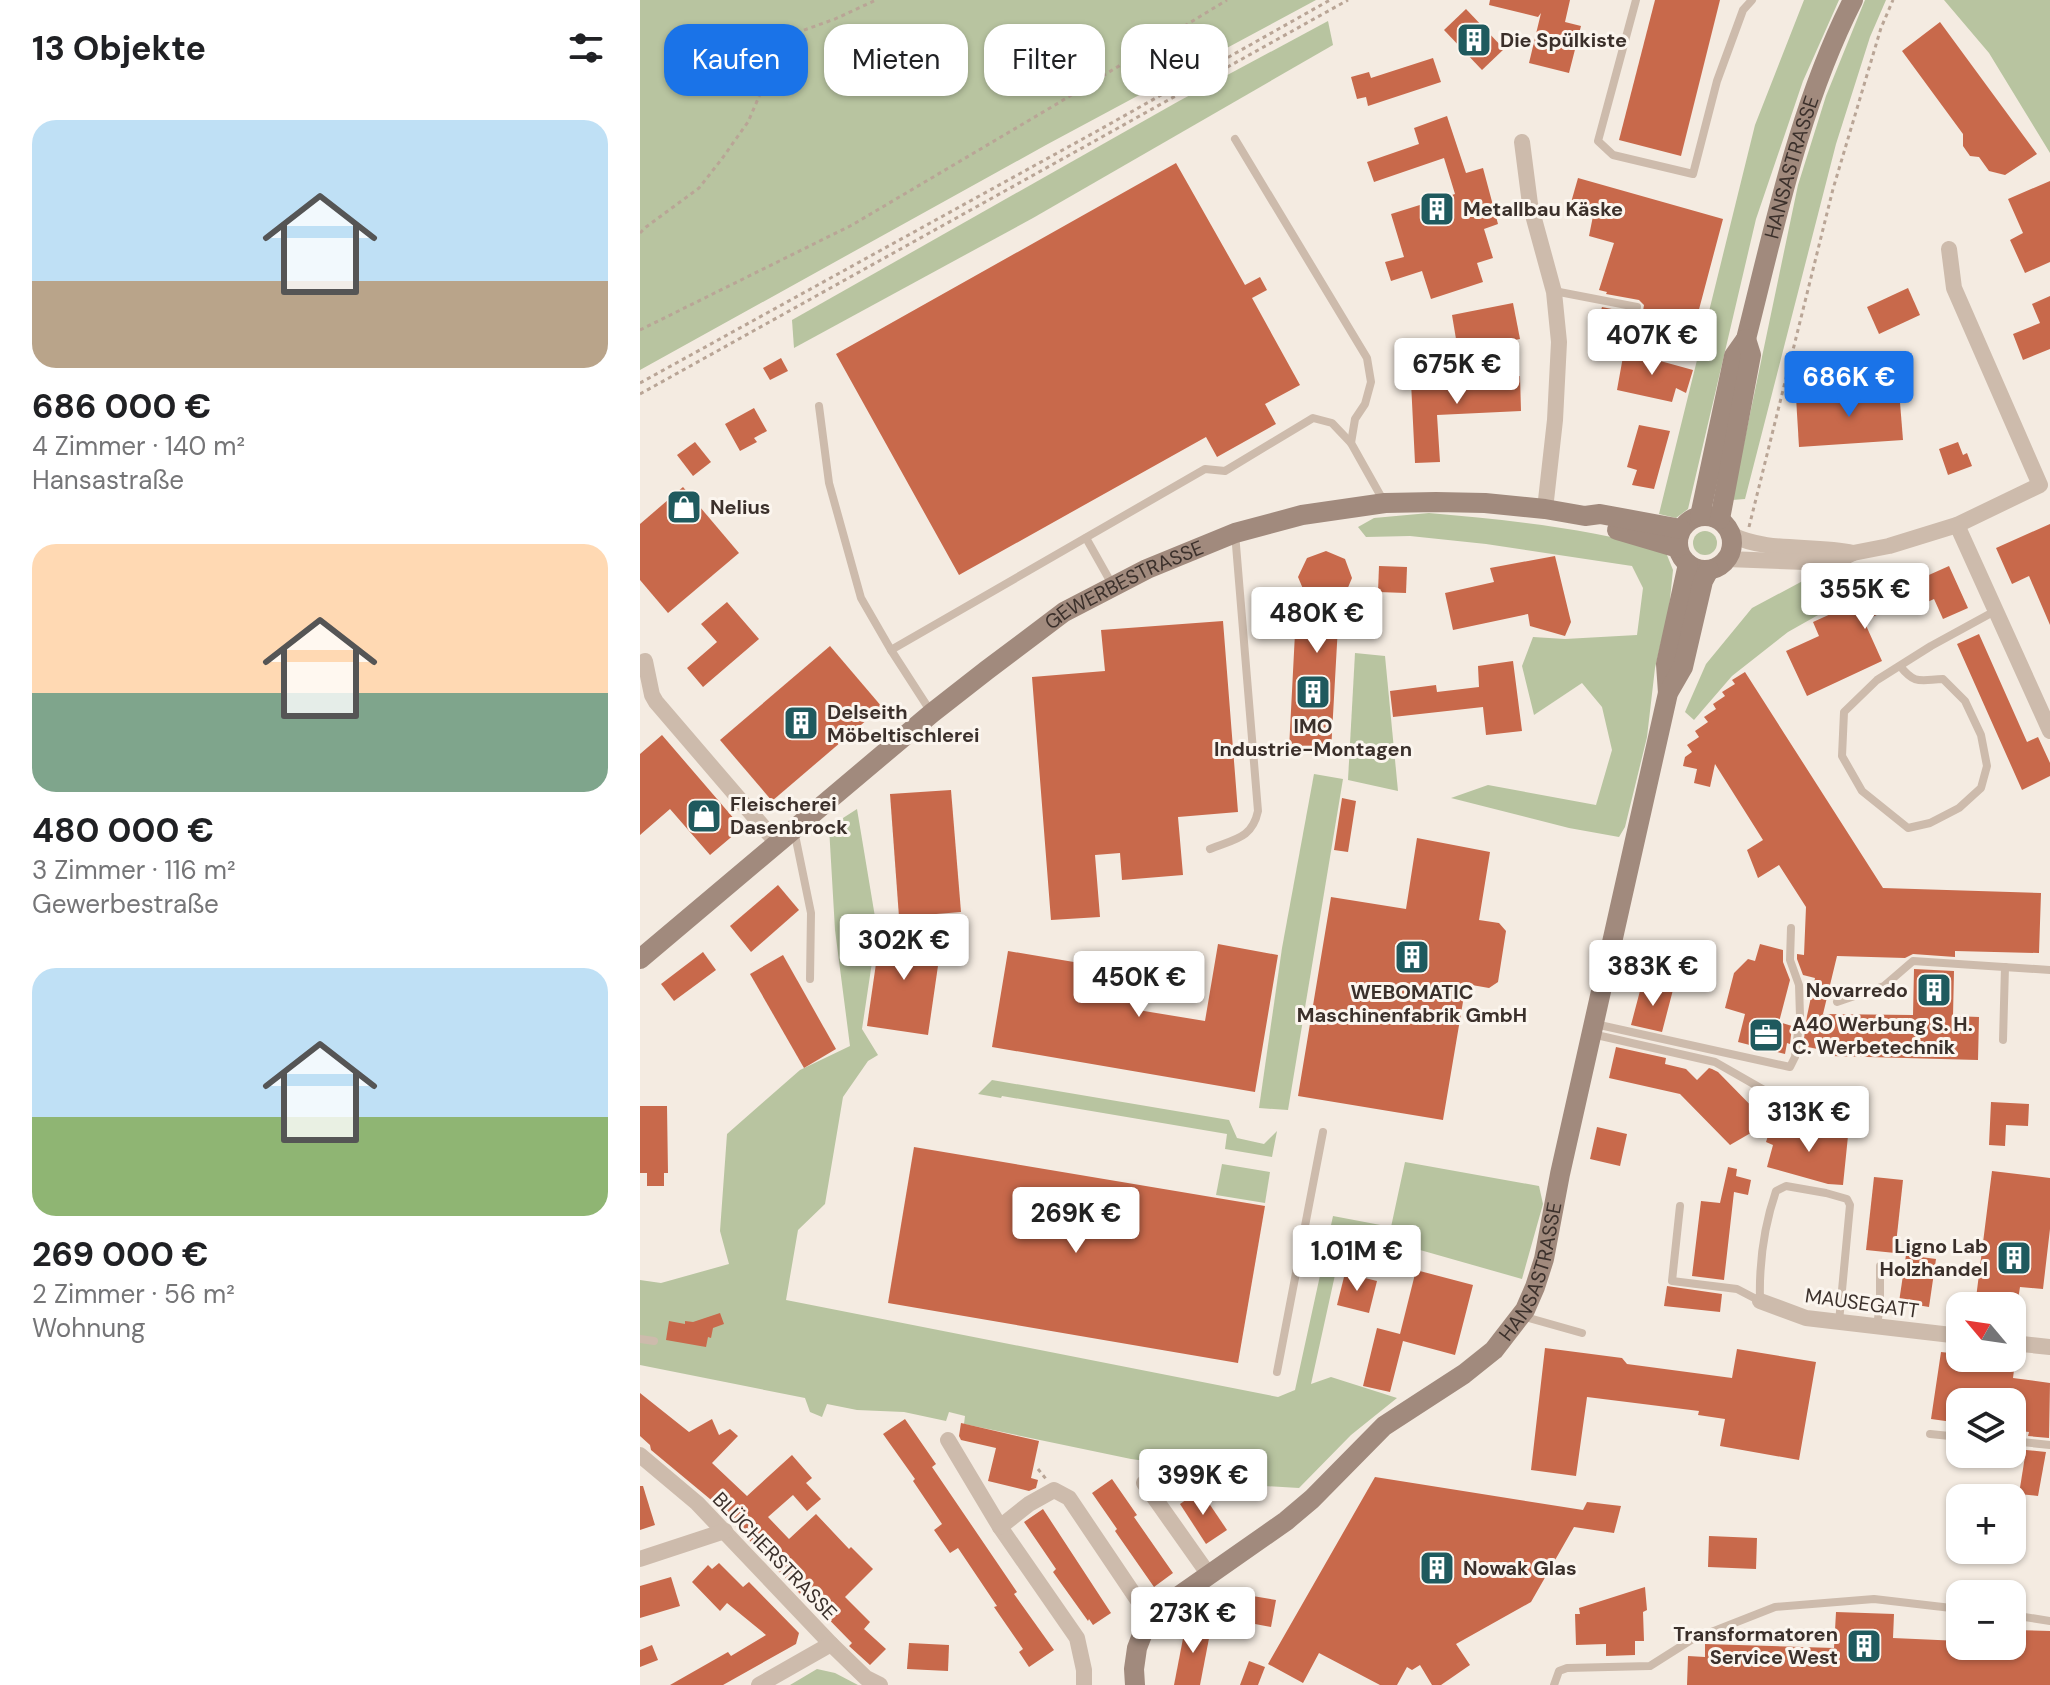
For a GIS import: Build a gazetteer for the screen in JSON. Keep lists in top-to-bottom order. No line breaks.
{"streets":{"street":["HANSASTRASSE","GEWERBESTRASSE","MAUSEGATT","BLÜCHERSTRASSE"]},"crossings":[["HANSASTRASSE","GEWERBESTRASSE"]],"places":{"building":["Die Spülkiste","Metallbau Käske","IMO Industrie-Montagen","Delseith Möbeltischlerei","WEBOMATIC Maschinenfabrik GmbH","Novarredo","Ligno Lab Holzhandel","Nowak Glas","Transformatoren Service West"],"shop":["Nelius","Fleischerei Dasenbrock"],"office":["A40 Werbung S. H. C. Werbetechnik"]},"north":"top left","page":{"heading":"13 Objekte","chip":["Kaufen","Mieten","Filter","Neu"],"list":[{"name":"686 000 €","note":"4 Zimmer · 140 m² · Hansastraße"},{"name":"480 000 €","note":"3 Zimmer · 116 m² · Gewerbestraße"},{"name":"269 000 €","note":"2 Zimmer · 56 m² · Wohnung"}],"price":["407K €","675K €","686K €","355K €","480K €","302K €","383K €","450K €","313K €","269K €","1.01M €","399K €","273K €"],"map_buttons":["+","−"]}}
